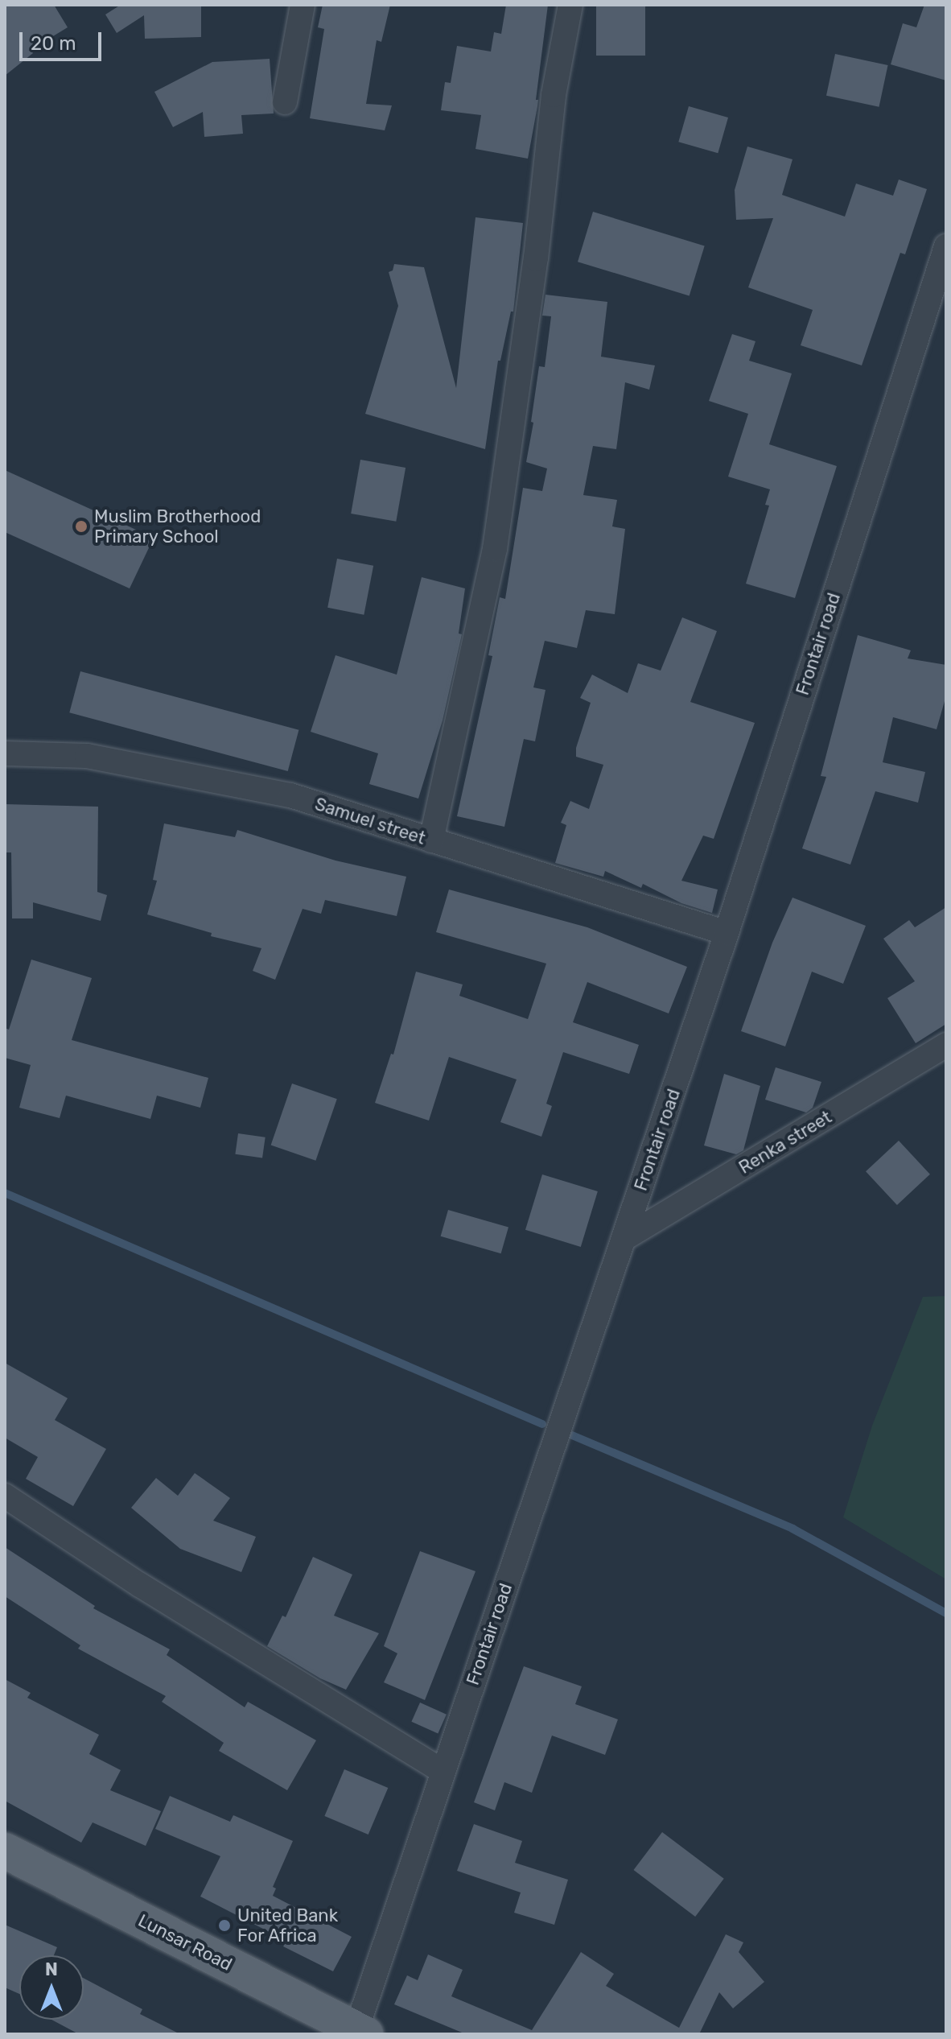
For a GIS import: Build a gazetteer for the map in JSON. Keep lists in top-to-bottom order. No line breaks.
{"streets":{"main road":["Lunsar Road"],"street":["Frontair road","Samuel street","Renka street"]},"crossings":[["Frontair road","Samuel street"],["Frontair road","Renka street"],["Frontair road","Lunsar Road"]],"places":["Muslim Brotherhood Primary School","United Bank For Africa"],"scale_bar":"20 m","north":"top"}
